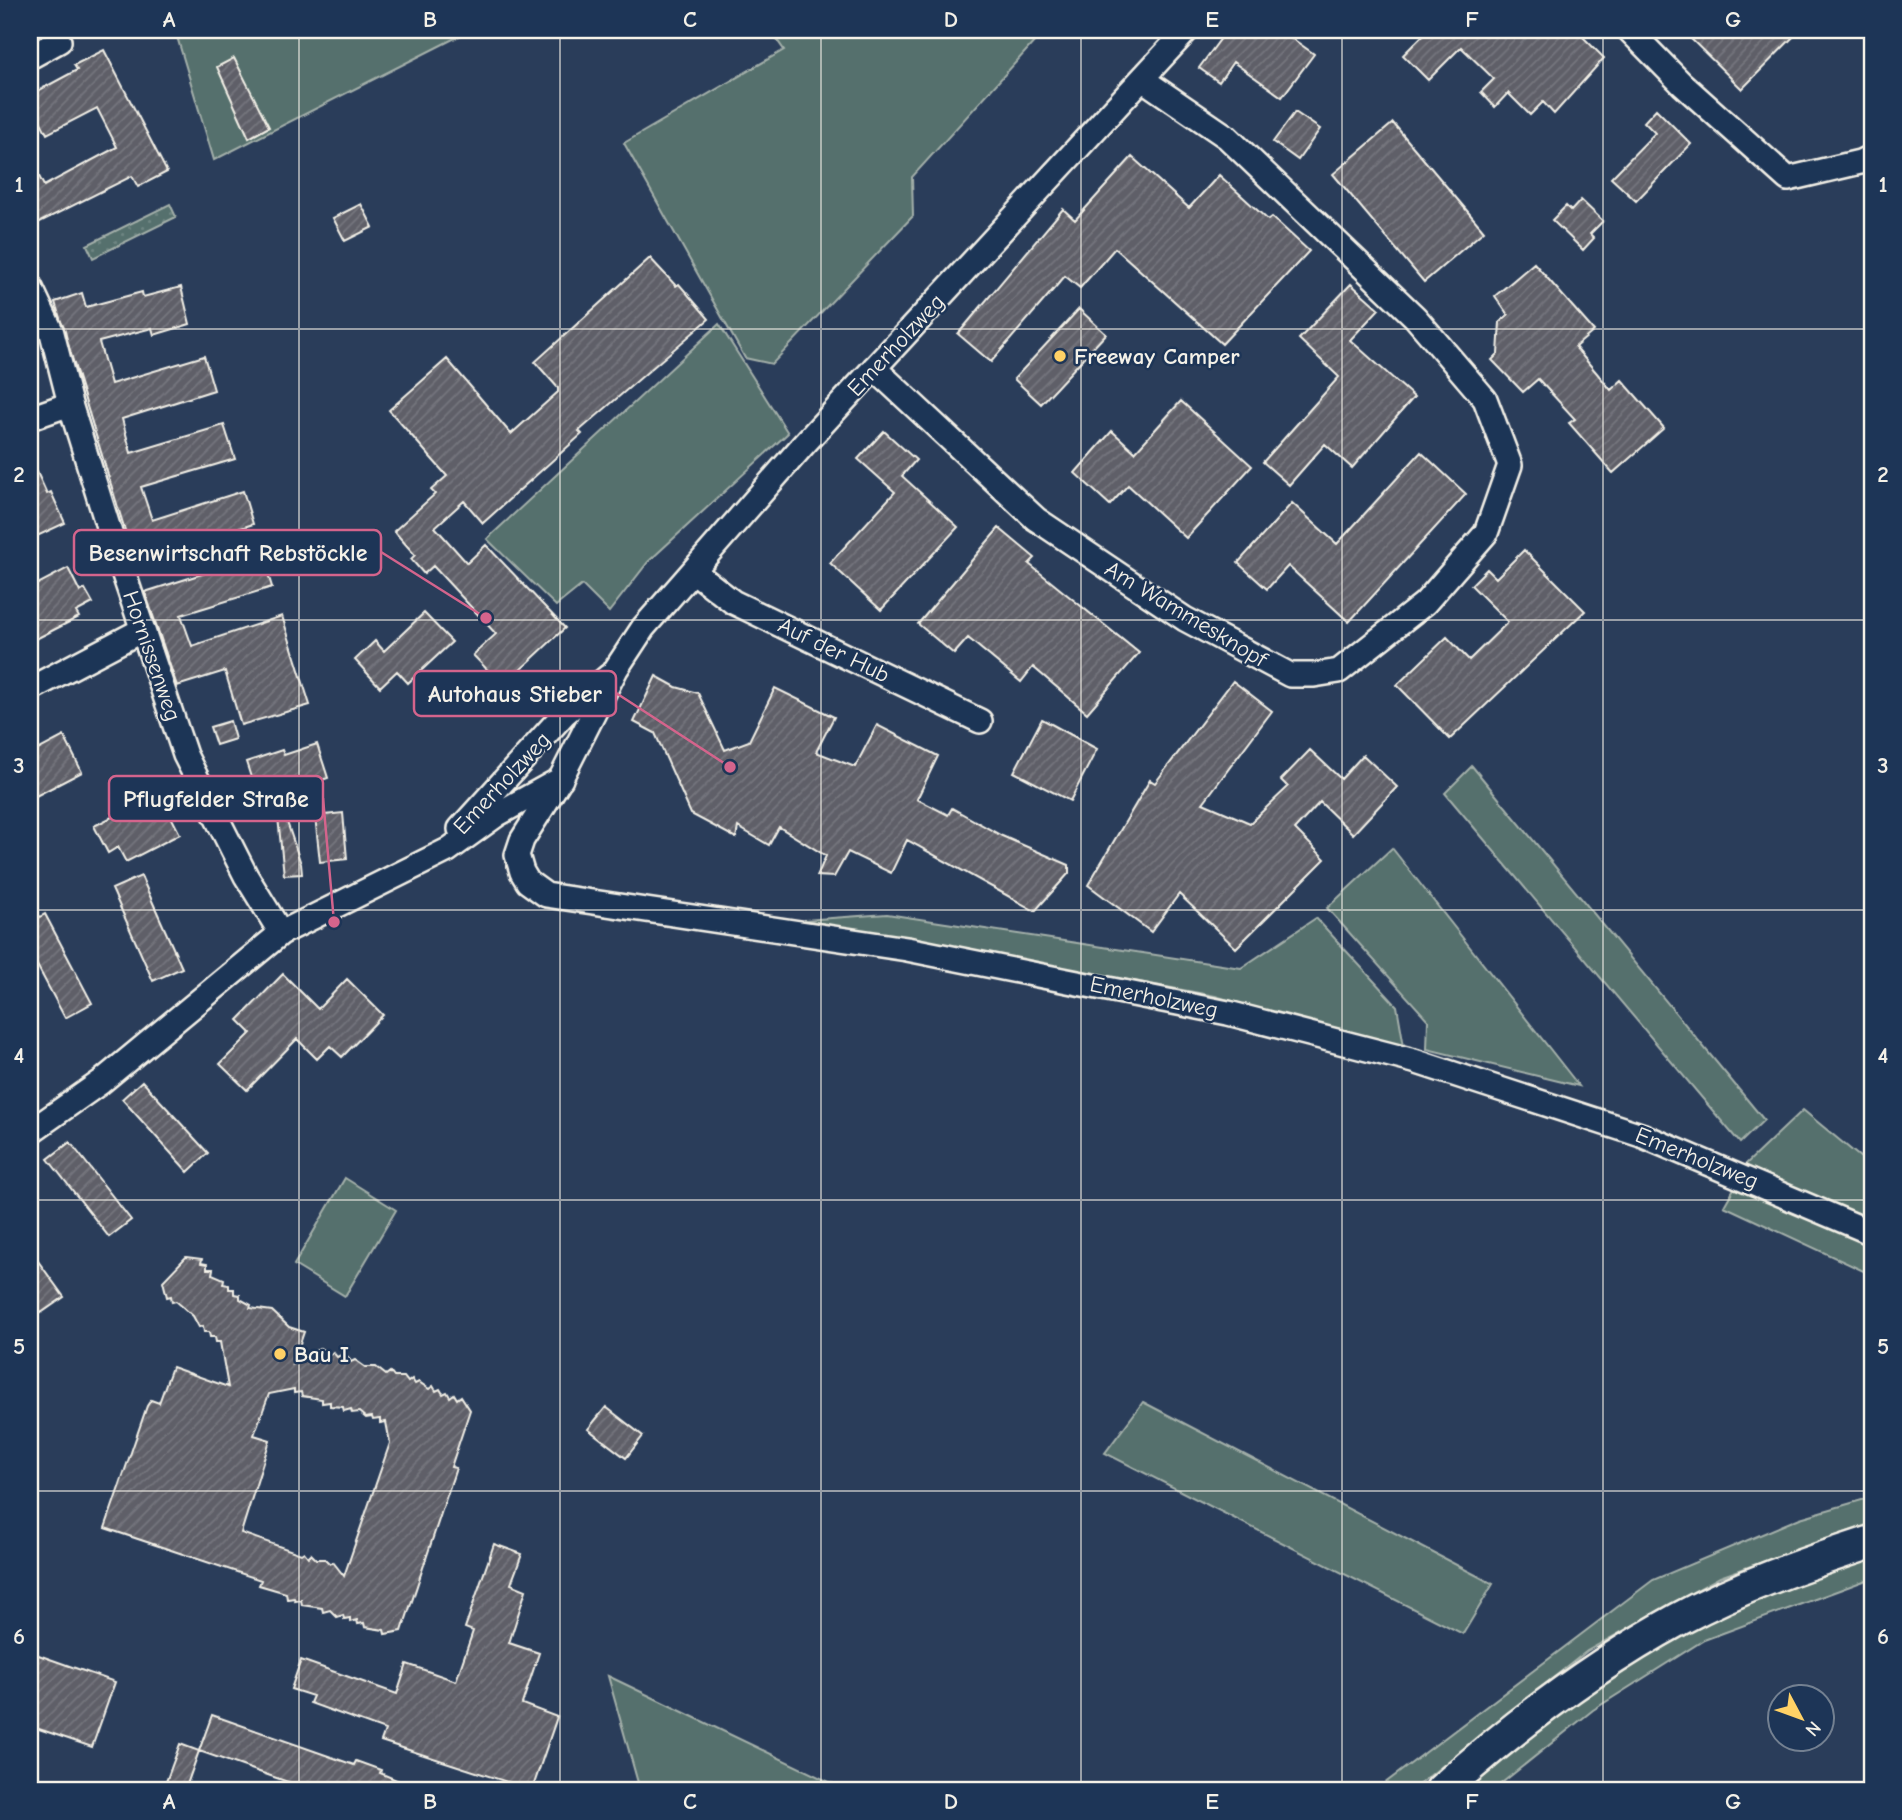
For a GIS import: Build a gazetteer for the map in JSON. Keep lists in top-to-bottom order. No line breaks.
{"streets":{"street":["Emerholzweg","Am Wammesknopf","Auf der Hub","Hornissenweg"]},"crossings":[["Emerholzweg","Am Wammesknopf"],["Emerholzweg","Auf der Hub"],["Emerholzweg","Hornissenweg"]],"places":["Freeway Camper","Besenwirtschaft Rebstöckle","Autohaus Stieber","Pflugfelder Straße","Bau I"],"north":"bottom right","grid":{"columns":["A","B","C","D","E","F","G"],"rows":["1","2","3","4","5","6"]}}
